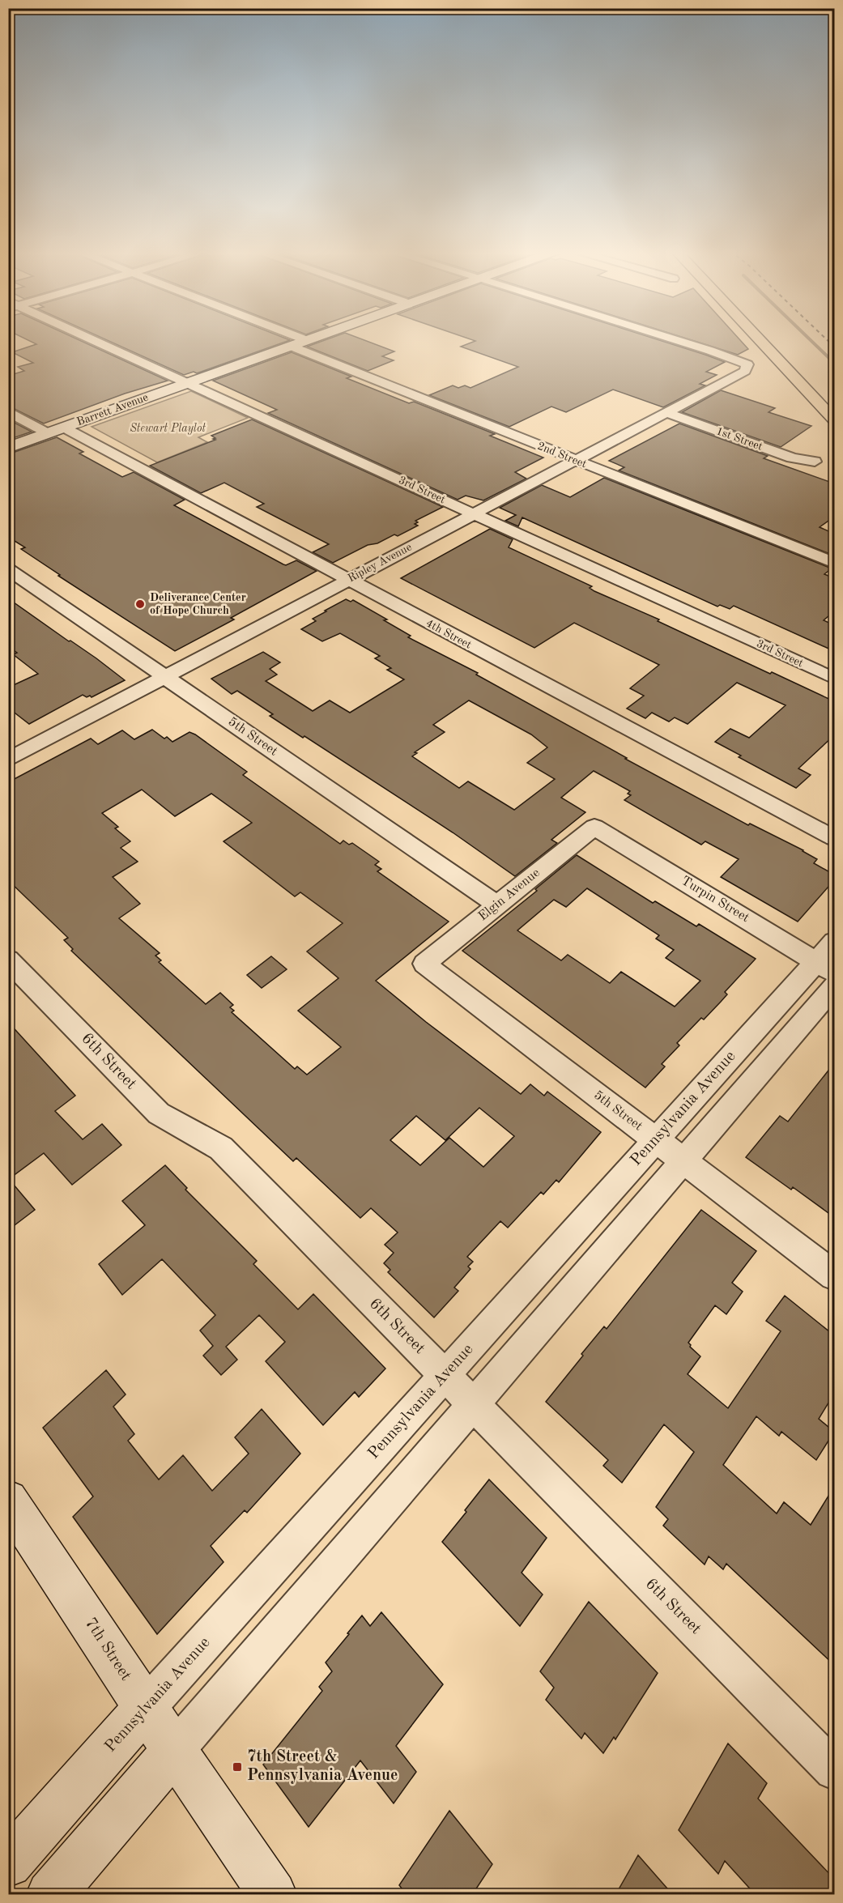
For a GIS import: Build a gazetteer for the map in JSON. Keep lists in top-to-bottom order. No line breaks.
{"streets":{"main road":["Barrett Avenue","Pennsylvania Avenue","7th Street"],"street":["1st Street","2nd Street","3rd Street","Ripley Avenue","4th Street","5th Street","Elgin Avenue","Turpin Street","6th Street"]},"crossings":[["Barrett Avenue","2nd Street"],["Barrett Avenue","3rd Street"],["Barrett Avenue","4th Street"],["1st Street","Ripley Avenue"],["2nd Street","Ripley Avenue"],["3rd Street","Ripley Avenue"],["Ripley Avenue","4th Street"],["Ripley Avenue","5th Street"],["5th Street","Elgin Avenue"],["5th Street","Pennsylvania Avenue"],["Elgin Avenue","Turpin Street"],["Turpin Street","Pennsylvania Avenue"],["6th Street","Pennsylvania Avenue"],["Pennsylvania Avenue","7th Street"]],"parks":["Stewart Playlot"],"places":{"other":["Deliverance Center of Hope Church"],"transit":["7th Street & Pennsylvania Avenue"]}}
